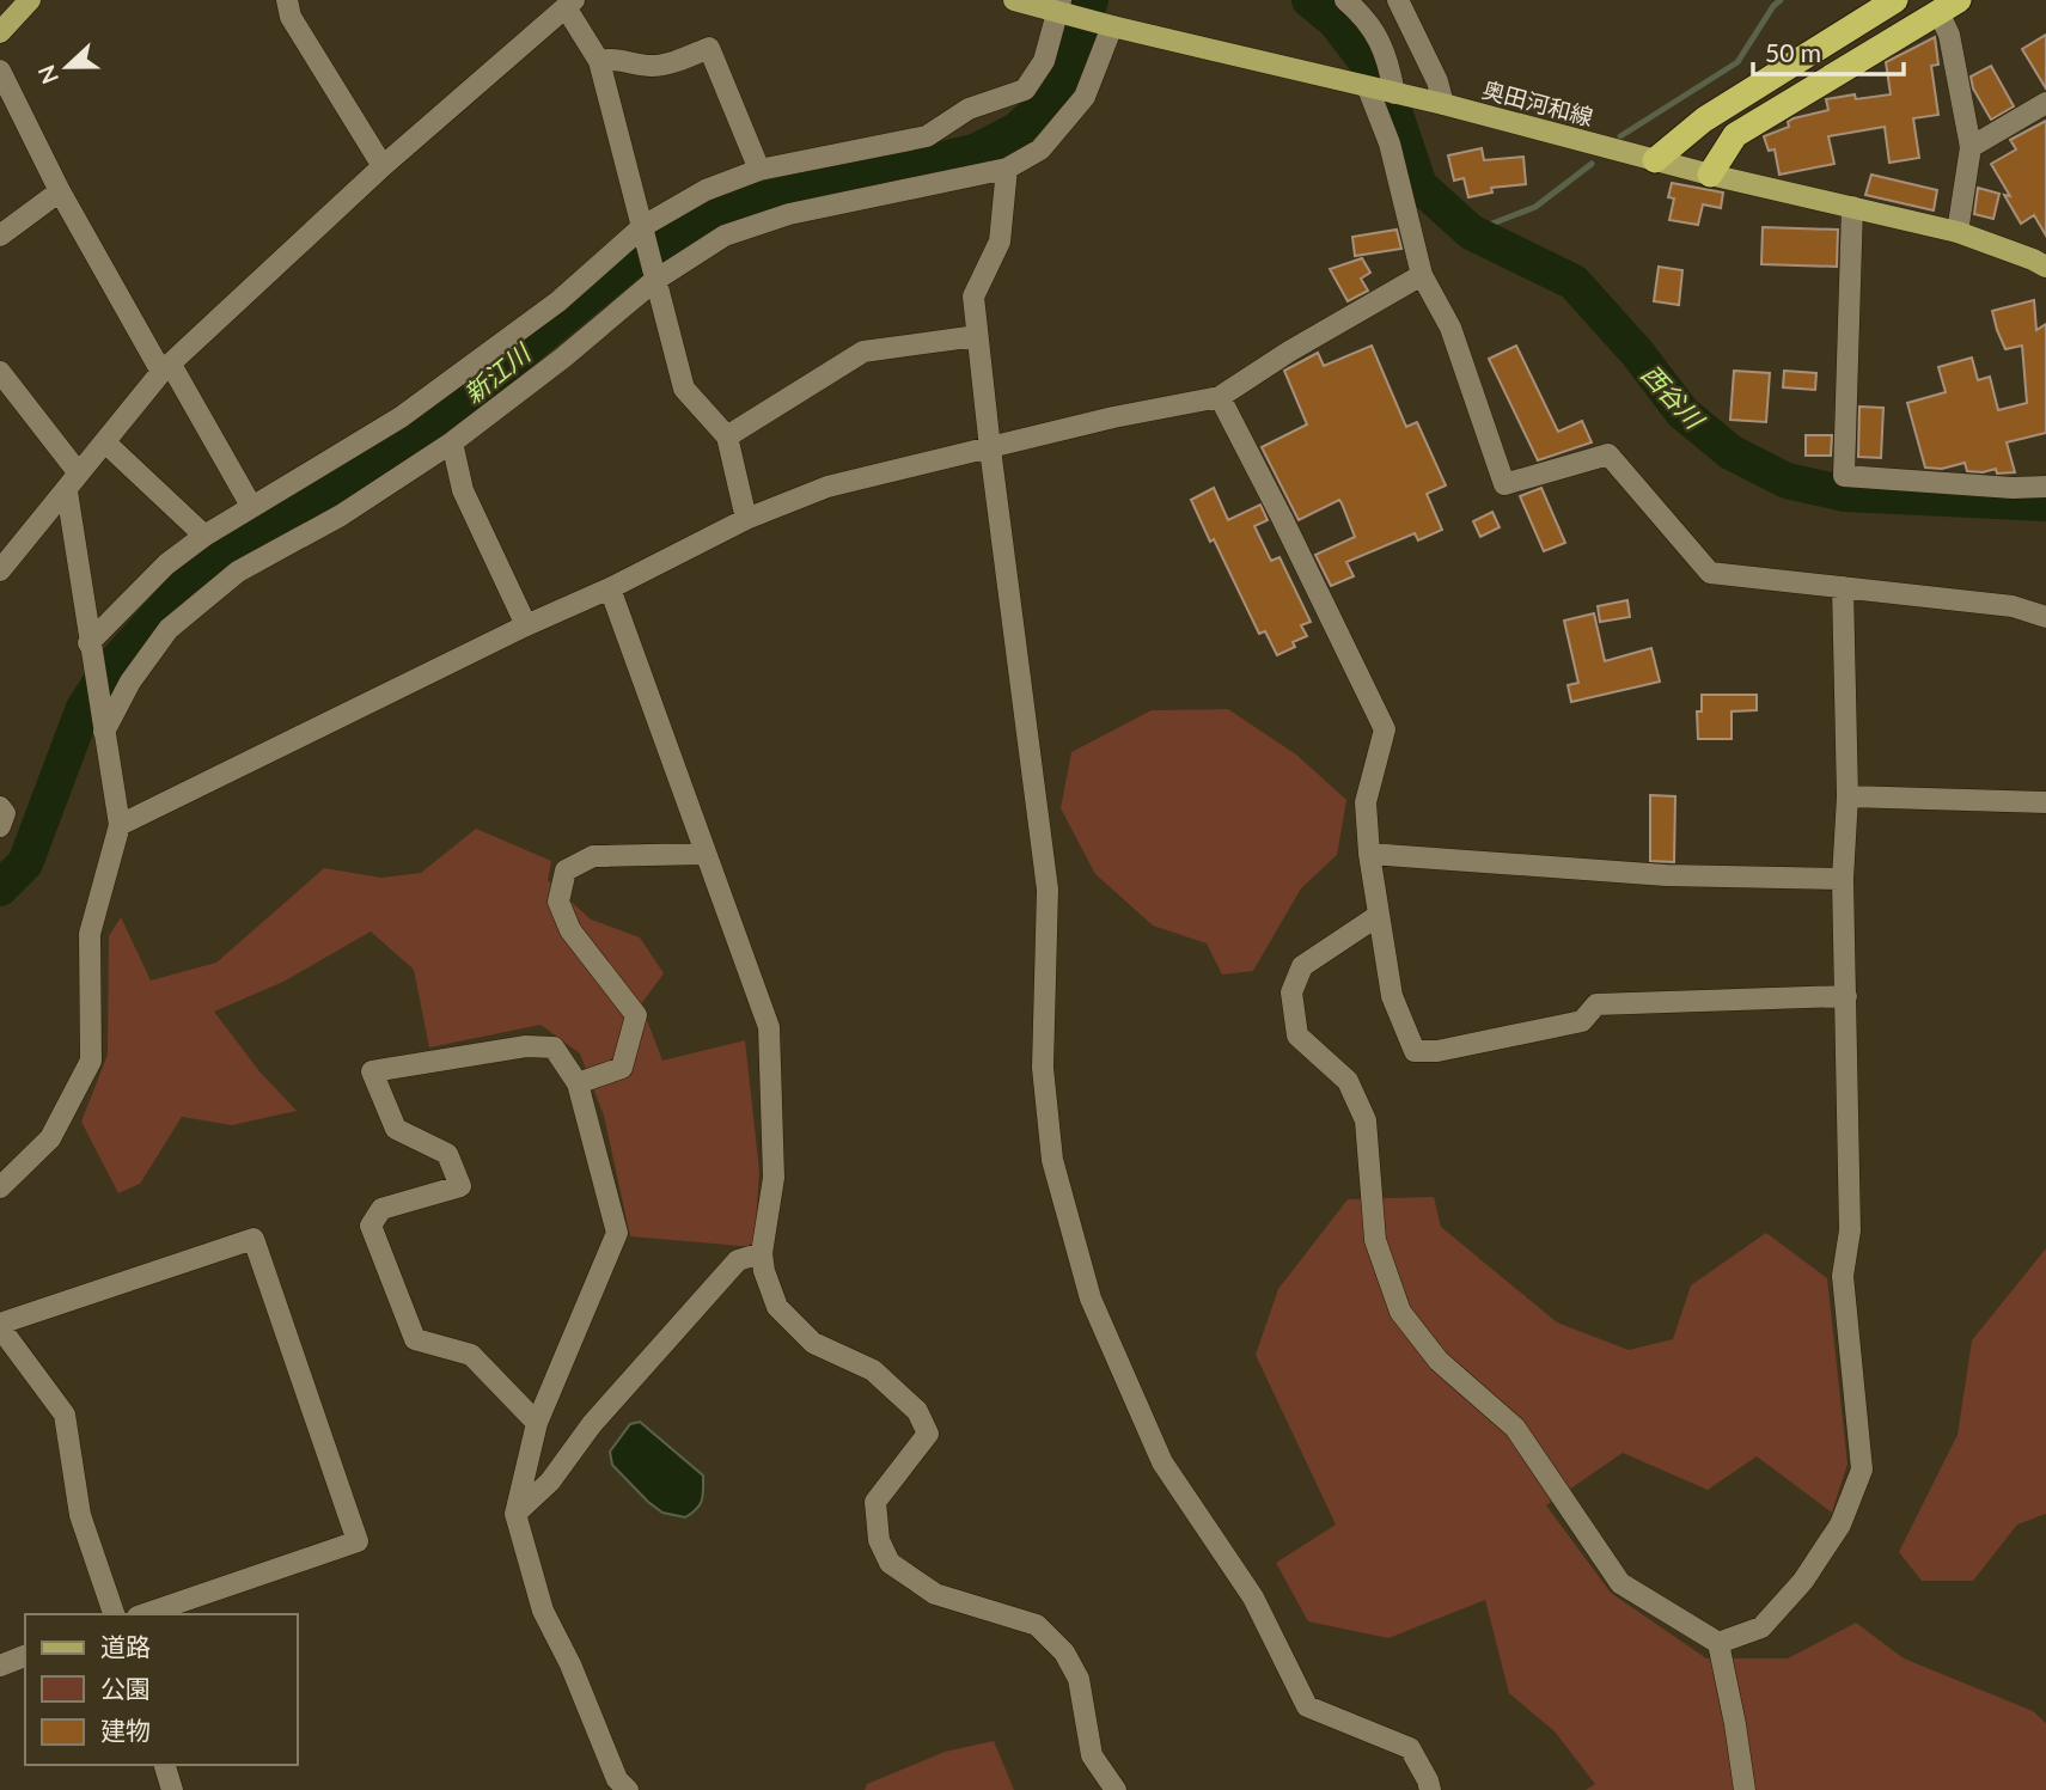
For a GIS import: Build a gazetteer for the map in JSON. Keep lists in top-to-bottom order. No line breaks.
{"streets":{"main road":["奥田河和線"]},"water":["新江川","西谷川"],"legend":["道路","公園","建物"],"scale_bar":"50 m","north":"left"}
